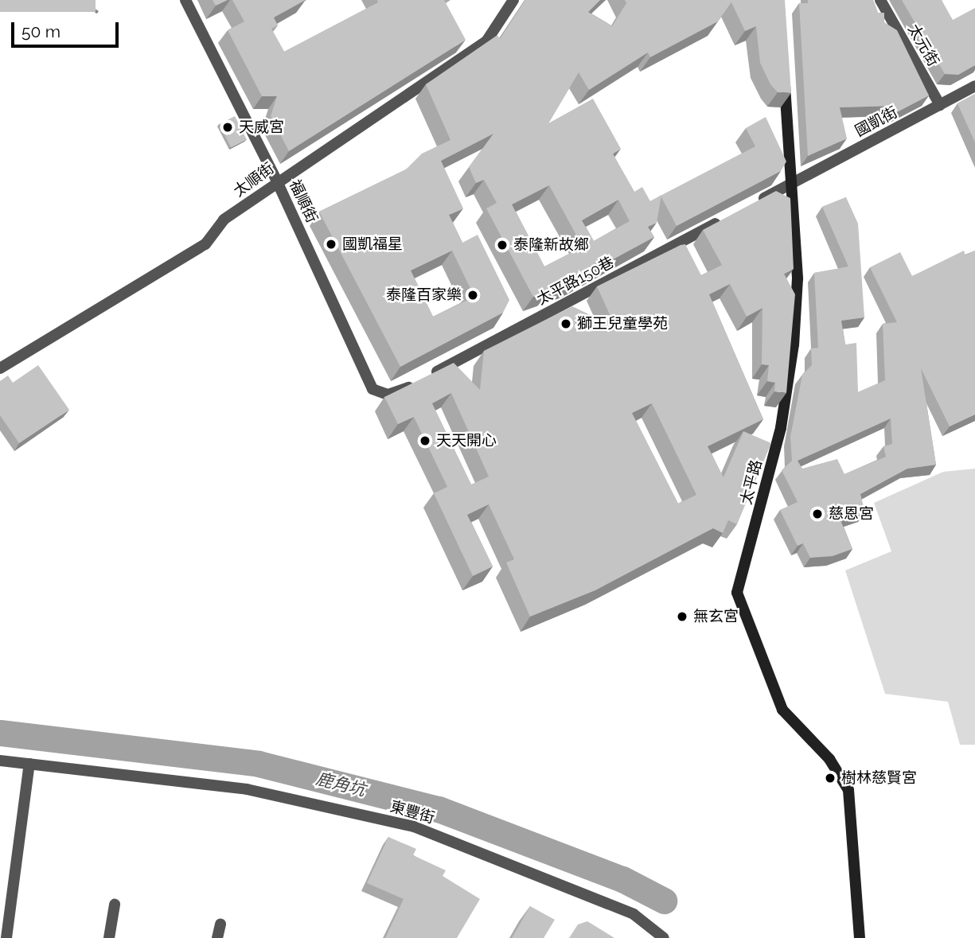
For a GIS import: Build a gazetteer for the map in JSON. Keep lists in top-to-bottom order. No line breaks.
{"streets":{"street":["太元街","國凱街","太順街","福順街","太平路150巷","太平路","東豐街"]},"crossings":[["太元街","國凱街"],["國凱街","太平路"],["太順街","福順街"],["福順街","太平路150巷"]],"water":["鹿角坑"],"places":["天威宮","國凱福星","泰隆新故鄉","泰隆百家樂","獅王兒童學苑","天天開心","慈恩宮","無玄宮","樹林慈賢宮"],"scale_bar":"50 m"}
